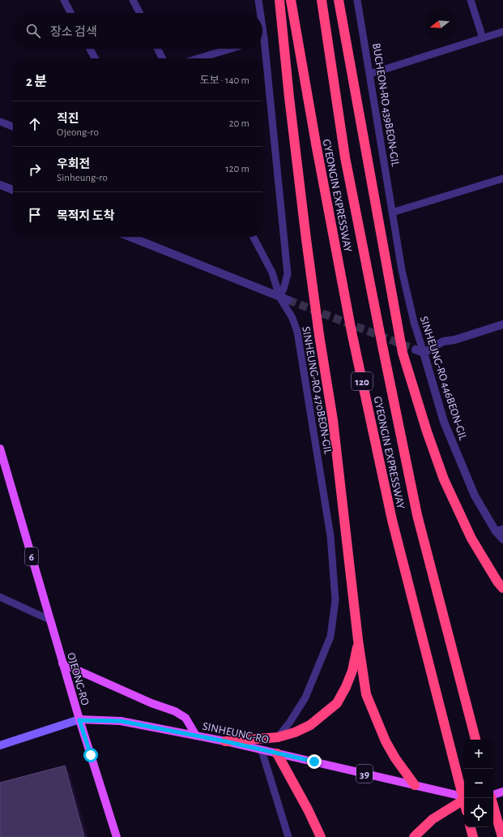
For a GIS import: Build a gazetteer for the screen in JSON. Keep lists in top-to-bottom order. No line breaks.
{"streets":{"highway":["GYEONGIN EXPRESSWAY","120"],"main road":["6","OJEONG-RO","SINHEUNG-RO","39"],"street":["SINHEUNG-RO 446BEON-GIL"],"lane":["BUCHEON-RO 439BEON-GIL","SINHEUNG-RO 470BEON-GIL"]},"crossings":[["BUCHEON-RO 439BEON-GIL","SINHEUNG-RO 446BEON-GIL"],["OJEONG-RO","SINHEUNG-RO"]],"north":"left","page":{"search":"장소 검색","heading":["2 분","도보 · 140 m"],"list":[["직진","Ojeong-ro","20 m"],["우회전","Sinheung-ro","120 m"],"목적지 도착"],"map_buttons":["+","−"]}}
